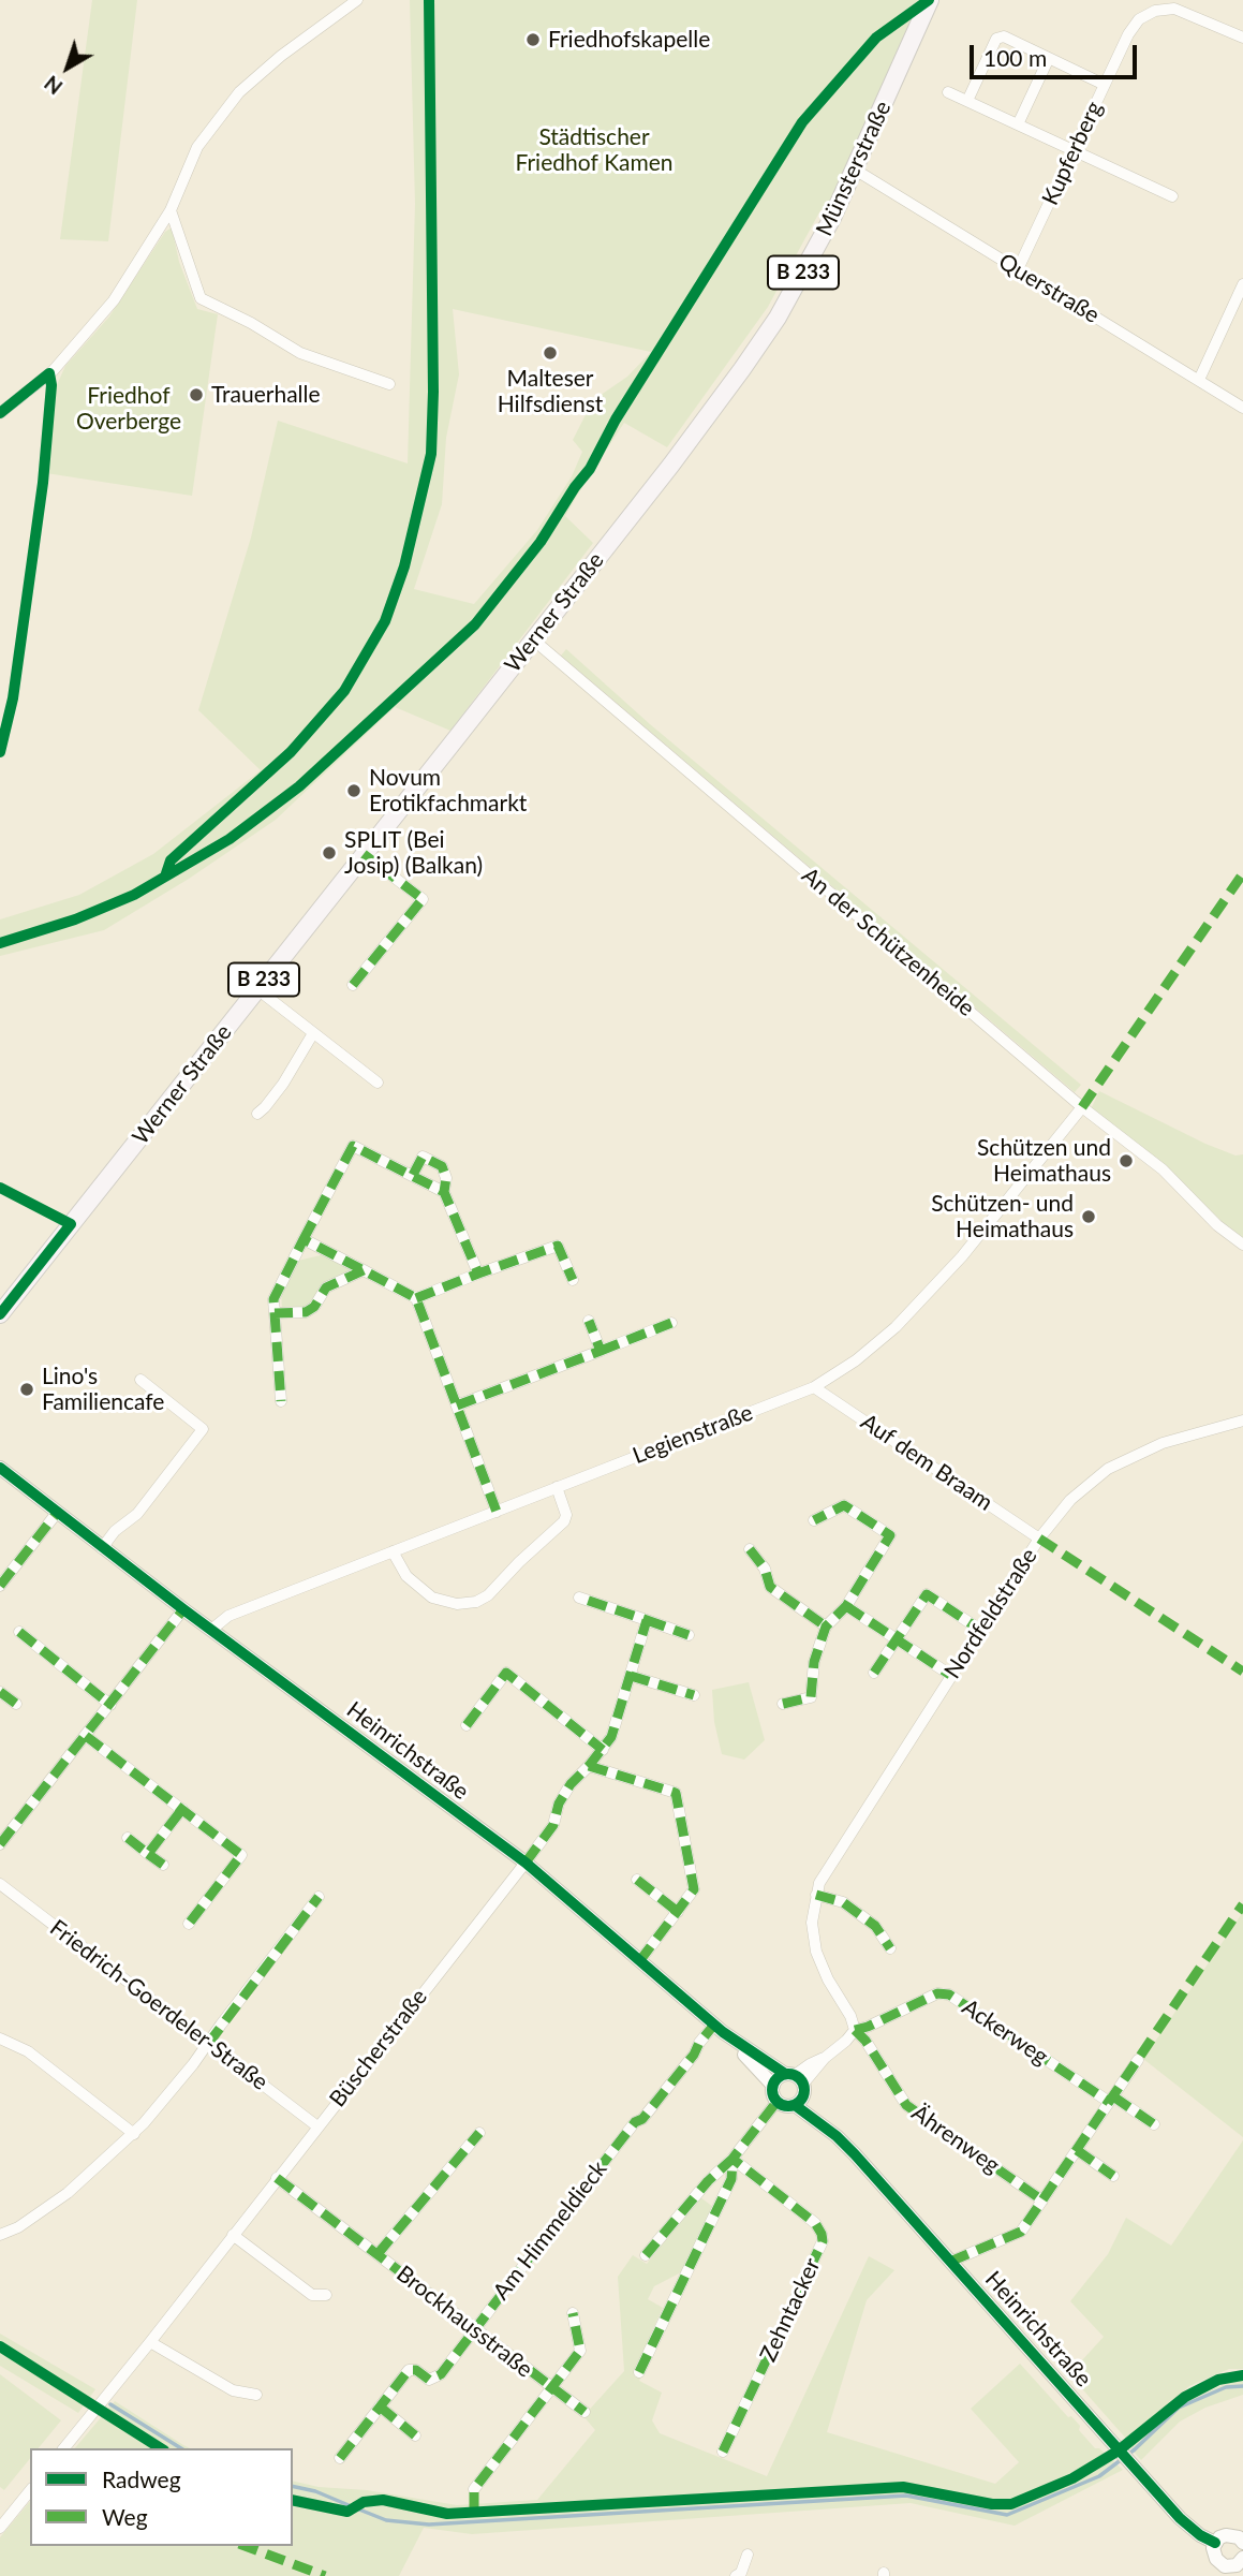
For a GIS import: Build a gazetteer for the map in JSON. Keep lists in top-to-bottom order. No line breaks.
{"streets":{"main road":["Münsterstraße","B 233","Werner Straße"],"street":["Kupferberg","Querstraße","An der Schützenheide","Legienstraße","Auf dem Braam","Nordfeldstraße","Heinrichstraße","Friedrich-Goerdeler-Straße","Ackerweg","Büscherstraße","Ährenweg","Am Himmeldieck","Zehntacker","Brockhausstraße"]},"crossings":[["Kupferberg","Querstraße"],["Münsterstraße","Querstraße"],["Münsterstraße","Werner Straße"],["Werner Straße","An der Schützenheide"],["An der Schützenheide","Legienstraße"],["Legienstraße","Auf dem Braam"],["Legienstraße","Heinrichstraße"],["Auf dem Braam","Nordfeldstraße"],["Nordfeldstraße","Ackerweg"],["Nordfeldstraße","Ährenweg"],["Heinrichstraße","Büscherstraße"],["Heinrichstraße","Am Himmeldieck"],["Friedrich-Goerdeler-Straße","Büscherstraße"],["Ackerweg","Ährenweg"],["Büscherstraße","Brockhausstraße"],["Am Himmeldieck","Brockhausstraße"]],"parks":["Städtischer Friedhof Kamen","Friedhof Overberge"],"places":["Friedhofskapelle","Malteser Hilfsdienst","Trauerhalle","Novum Erotikfachmarkt","SPLIT (Bei Josip) (Balkan)","Schützen und Heimathaus","Schützen- und Heimathaus","Lino's Familiencafe"],"legend":["Radweg","Weg"],"scale_bar":"100 m","north":"bottom left"}
